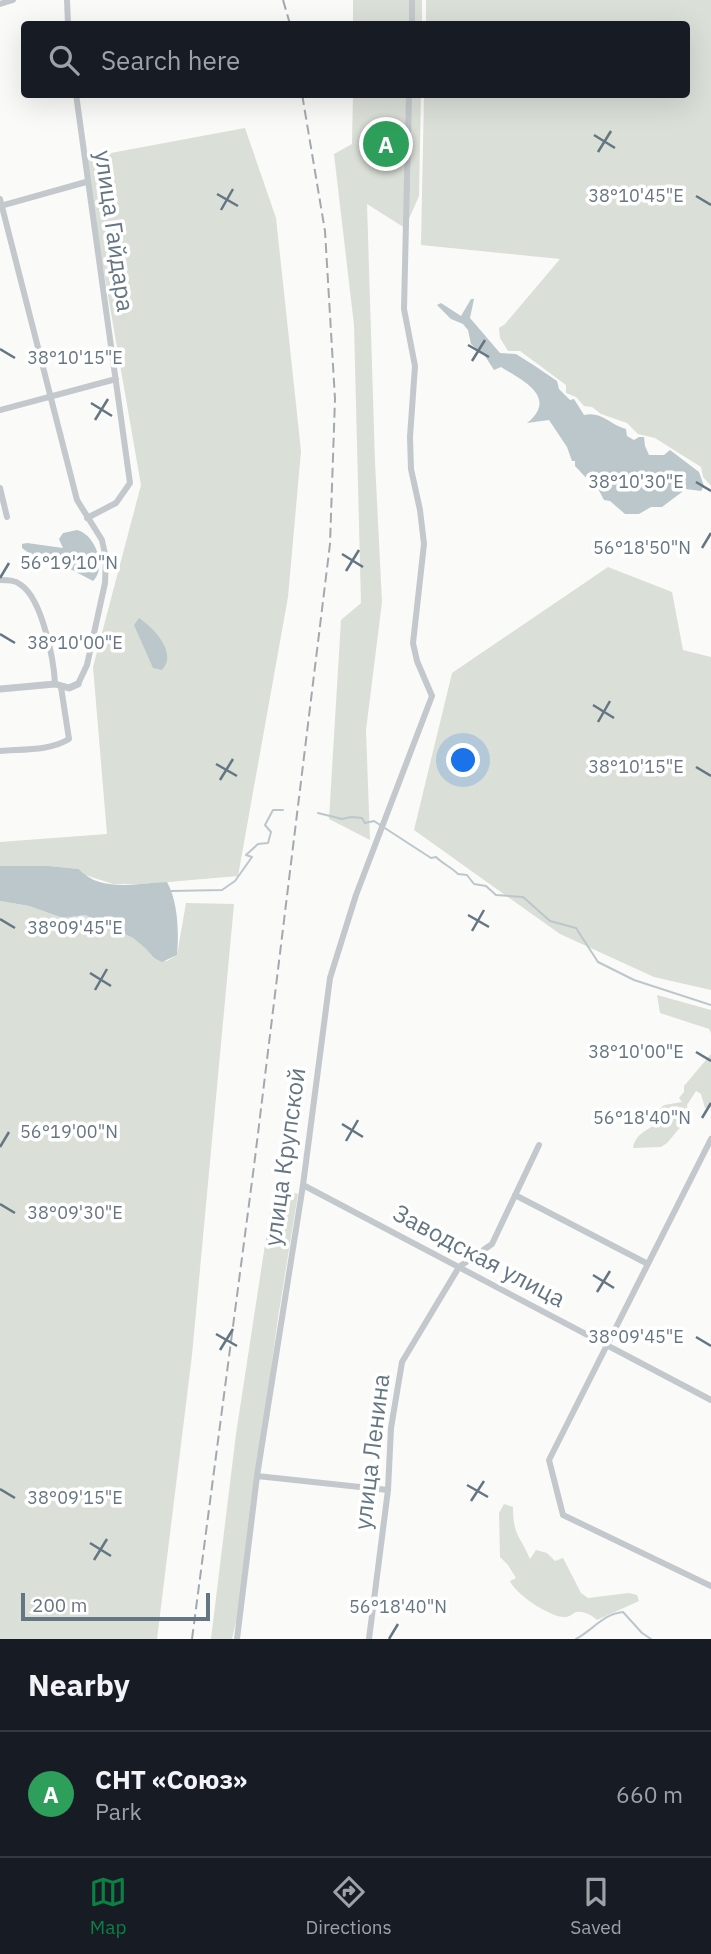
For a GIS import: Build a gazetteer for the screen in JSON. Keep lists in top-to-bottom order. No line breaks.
{"streets":{"street":["улица Гайдара","улица Крупской","Заводская улица","улица Ленина"]},"crossings":[["улица Крупской","Заводская улица"],["Заводская улица","улица Ленина"]],"scale_bar":"200 m","page":{"search":"Search here","pins":"A","scale":"200 m","heading":"Nearby","list":[{"mark":"A","name":"СНТ «Союз»","note":"Park","value":"660 m"}],"nav":["Map","Directions","Saved"]},"coordinates":["38°10'45\"E","38°10'15\"E","38°10'30\"E","56°18'50\"N","56°19'10\"N","38°10'00\"E","38°09'45\"E","56°18'40\"N","56°19'00\"N","38°09'30\"E","38°09'15\"E"]}
